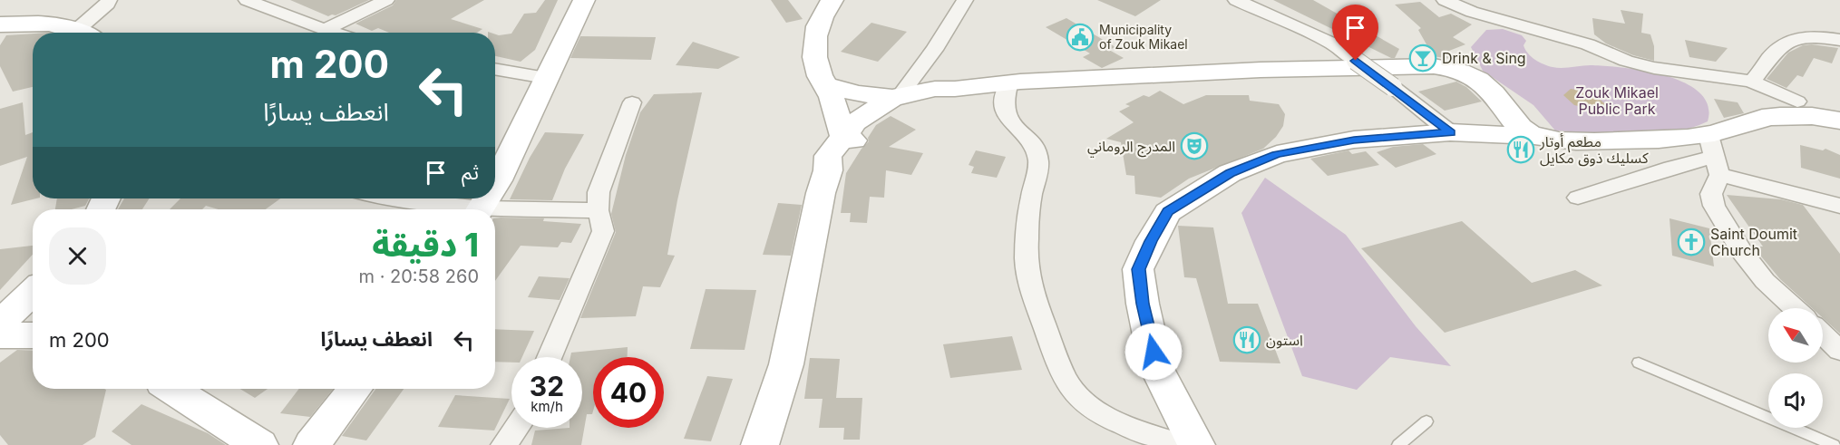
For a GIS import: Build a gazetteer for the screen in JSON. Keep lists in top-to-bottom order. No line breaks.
{"parks":["Zouk Mikael Public Park"],"places":{"public building":["Municipality of Zouk Mikael"],"bar":["Drink & Sing"],"theatre":["المدرج الروماني"],"restaurant":["مطعم أوتار كسليك ذوق مكايل","استون"],"church":["Saint Doumit Church"]},"north":"top left","page":{"turn":["200 m","انعطف يسارًا"],"then":"ثم","heading":["1 دقيقة","260 m · 20:58"],"list":[{"name":"انعطف يسارًا","value":"200 m"}],"speed":"32 km/h","limit":"40"}}
